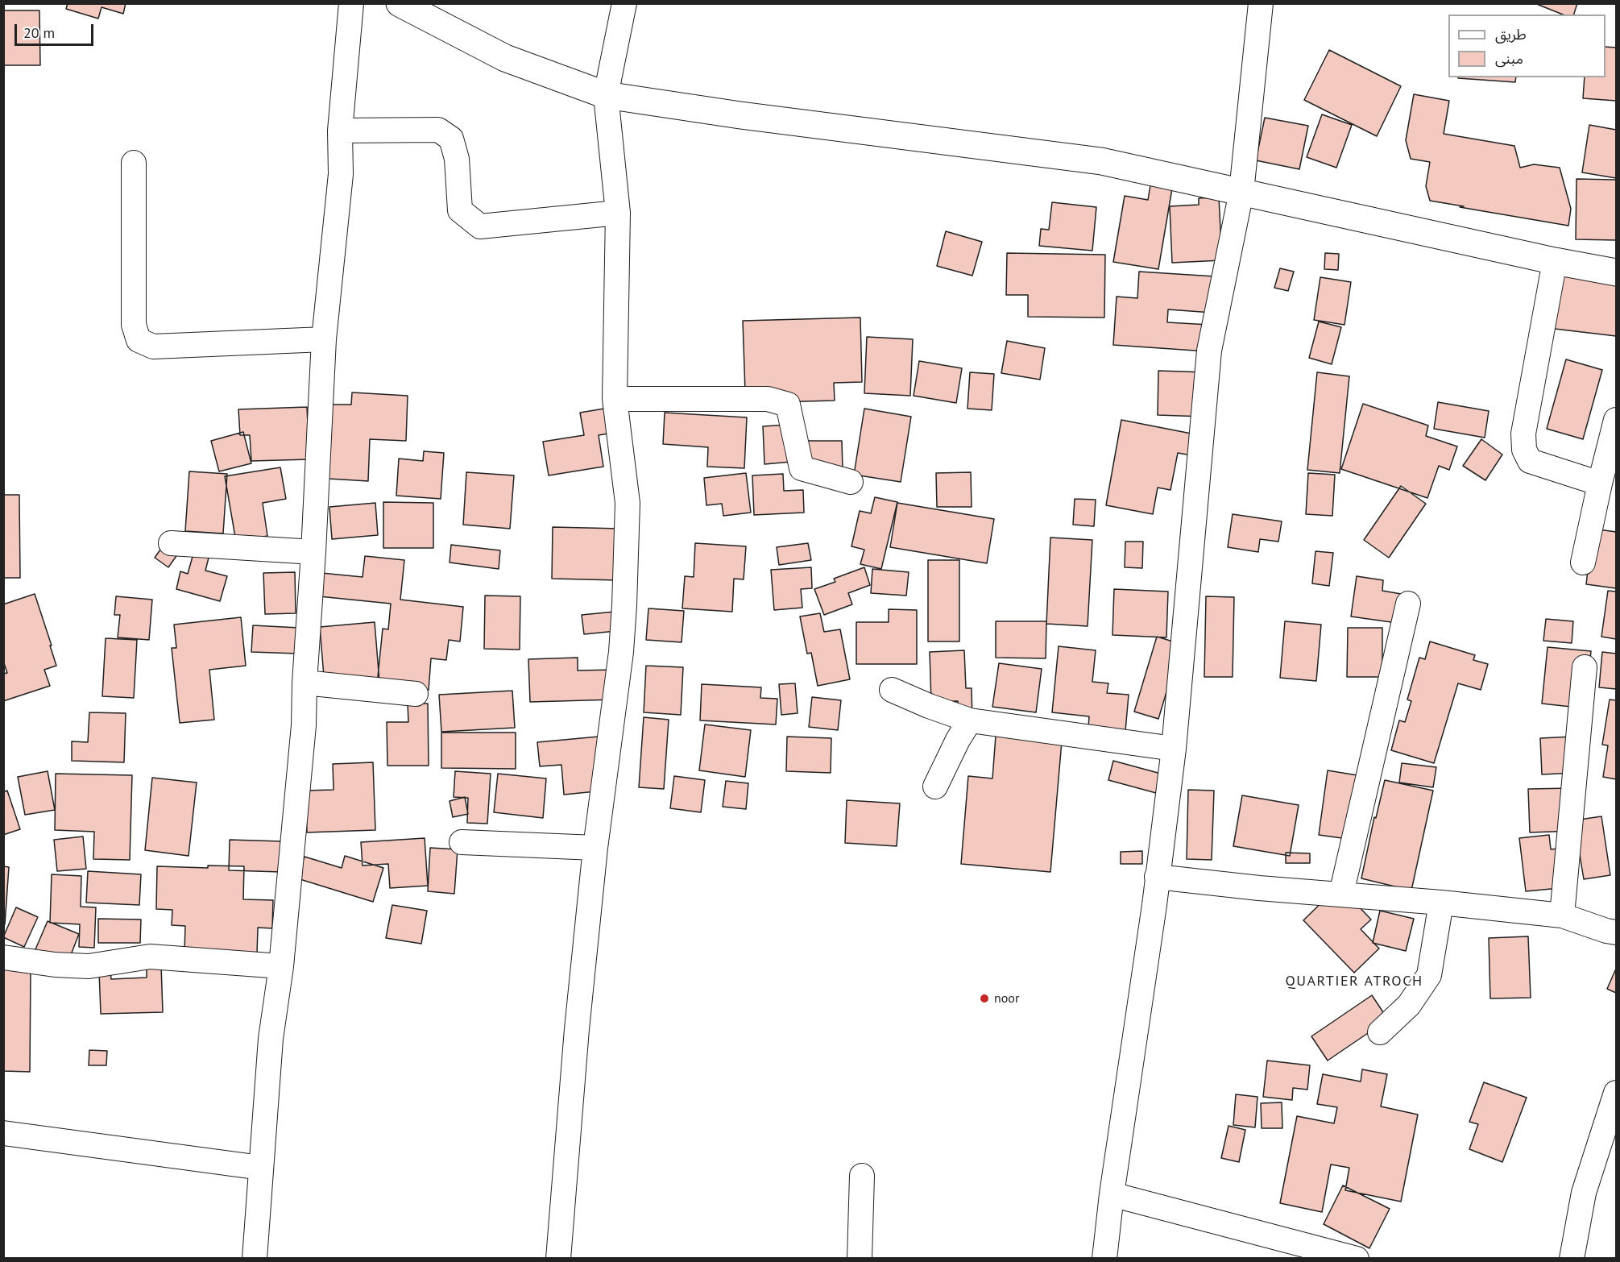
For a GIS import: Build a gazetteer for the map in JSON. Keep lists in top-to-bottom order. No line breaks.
{"districts":["QUARTIER ATROCH"],"places":["noor"],"legend":["طريق","مبنى"],"scale_bar":"20 m"}
